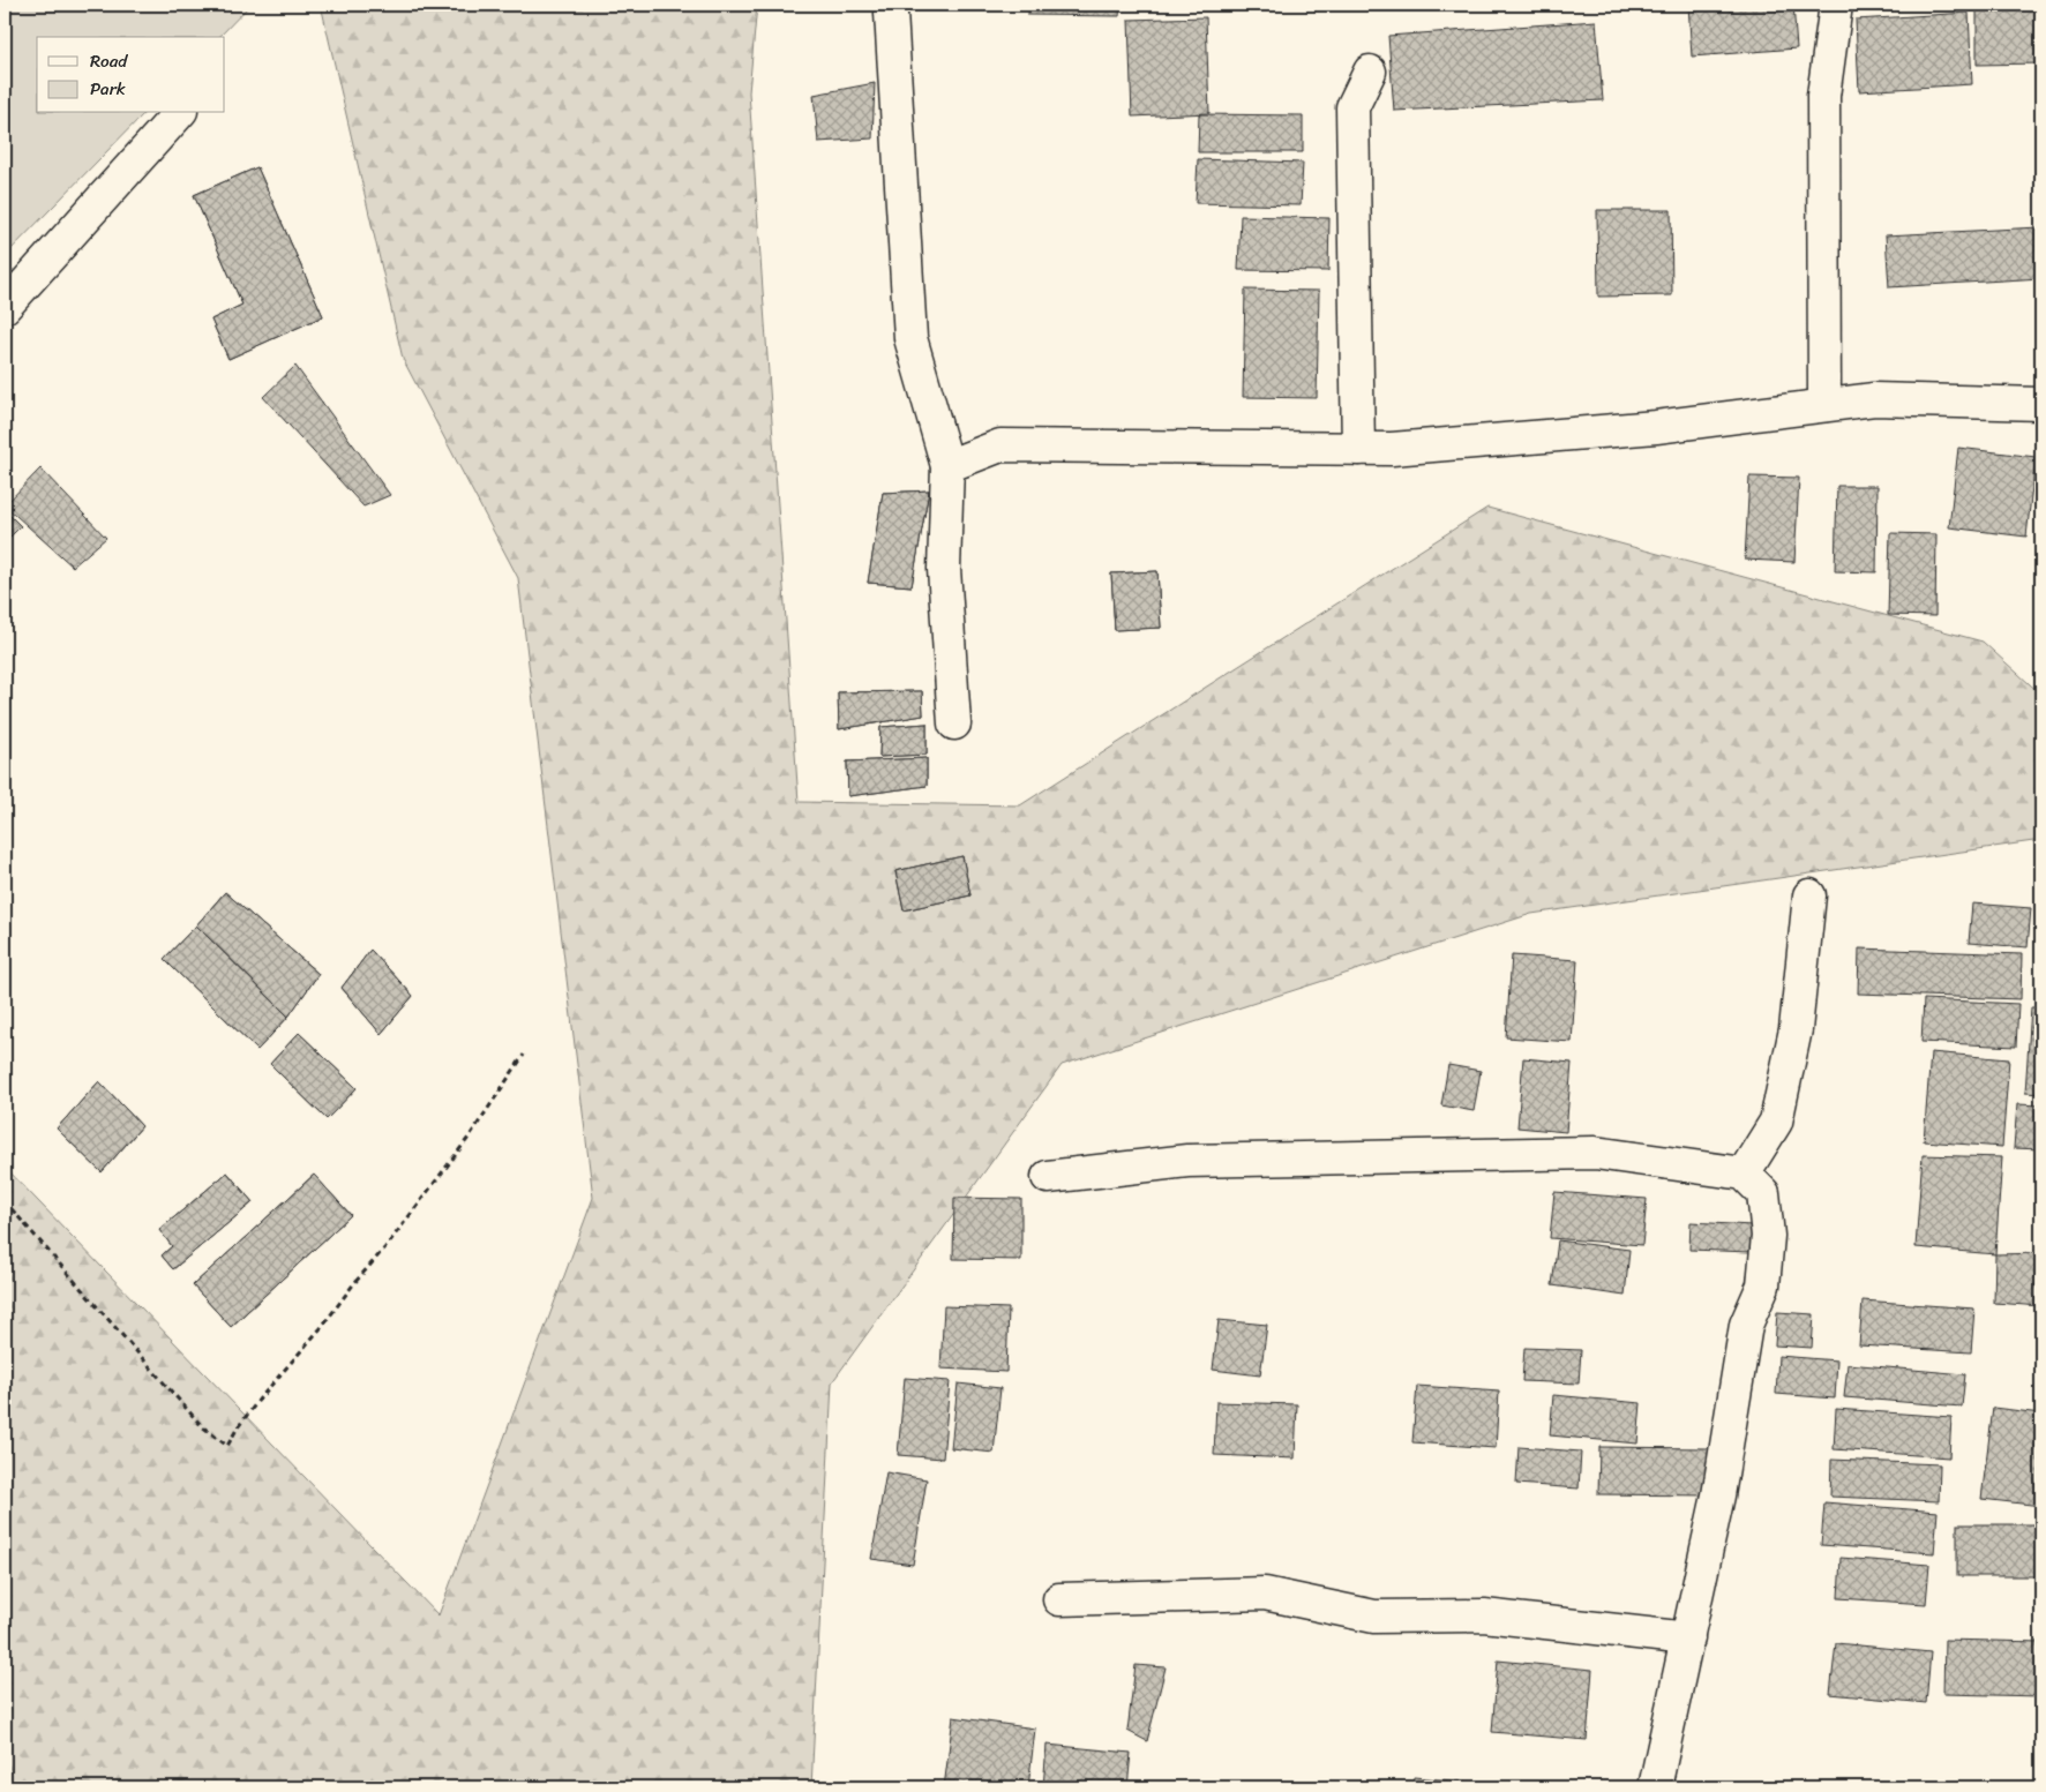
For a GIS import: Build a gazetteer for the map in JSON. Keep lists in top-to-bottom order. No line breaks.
{"legend":["Road","Park"]}
